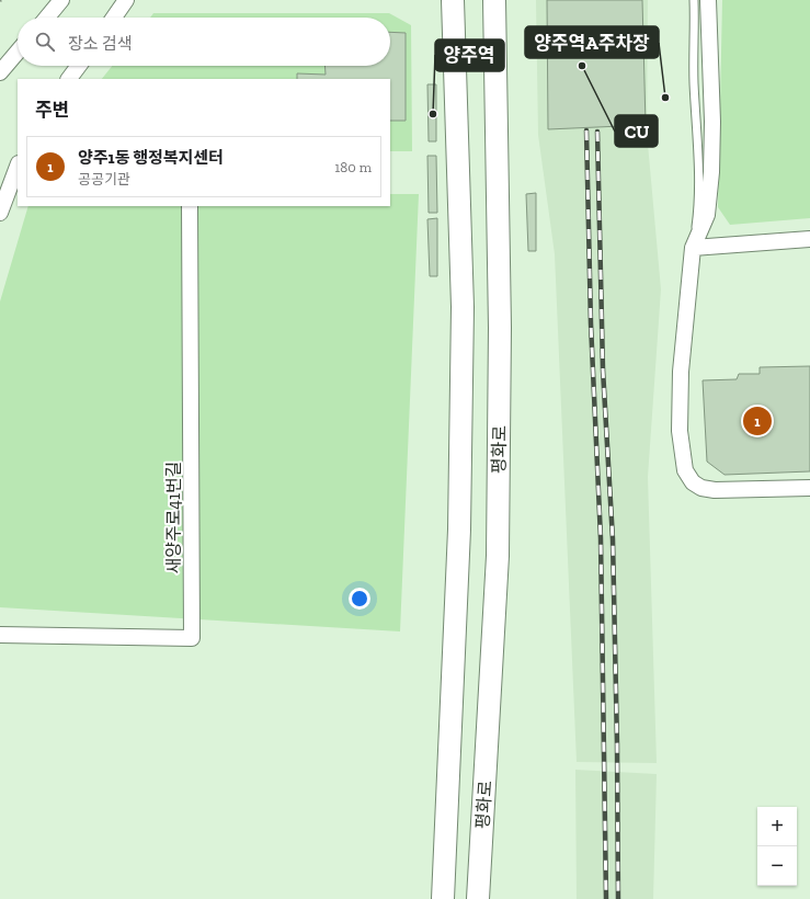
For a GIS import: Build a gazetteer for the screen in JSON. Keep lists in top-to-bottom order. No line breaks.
{"streets":{"main road":["평화로"],"street":["새양주로41번길"]},"places":["CU","양주역A주차장","양주역"],"page":{"search":"장소 검색","heading":"주변","list":[{"mark":"1","name":"양주1동 행정복지센터","note":"공공기관","value":"180 m"}],"pins":"1","map_buttons":["+","−"]}}
